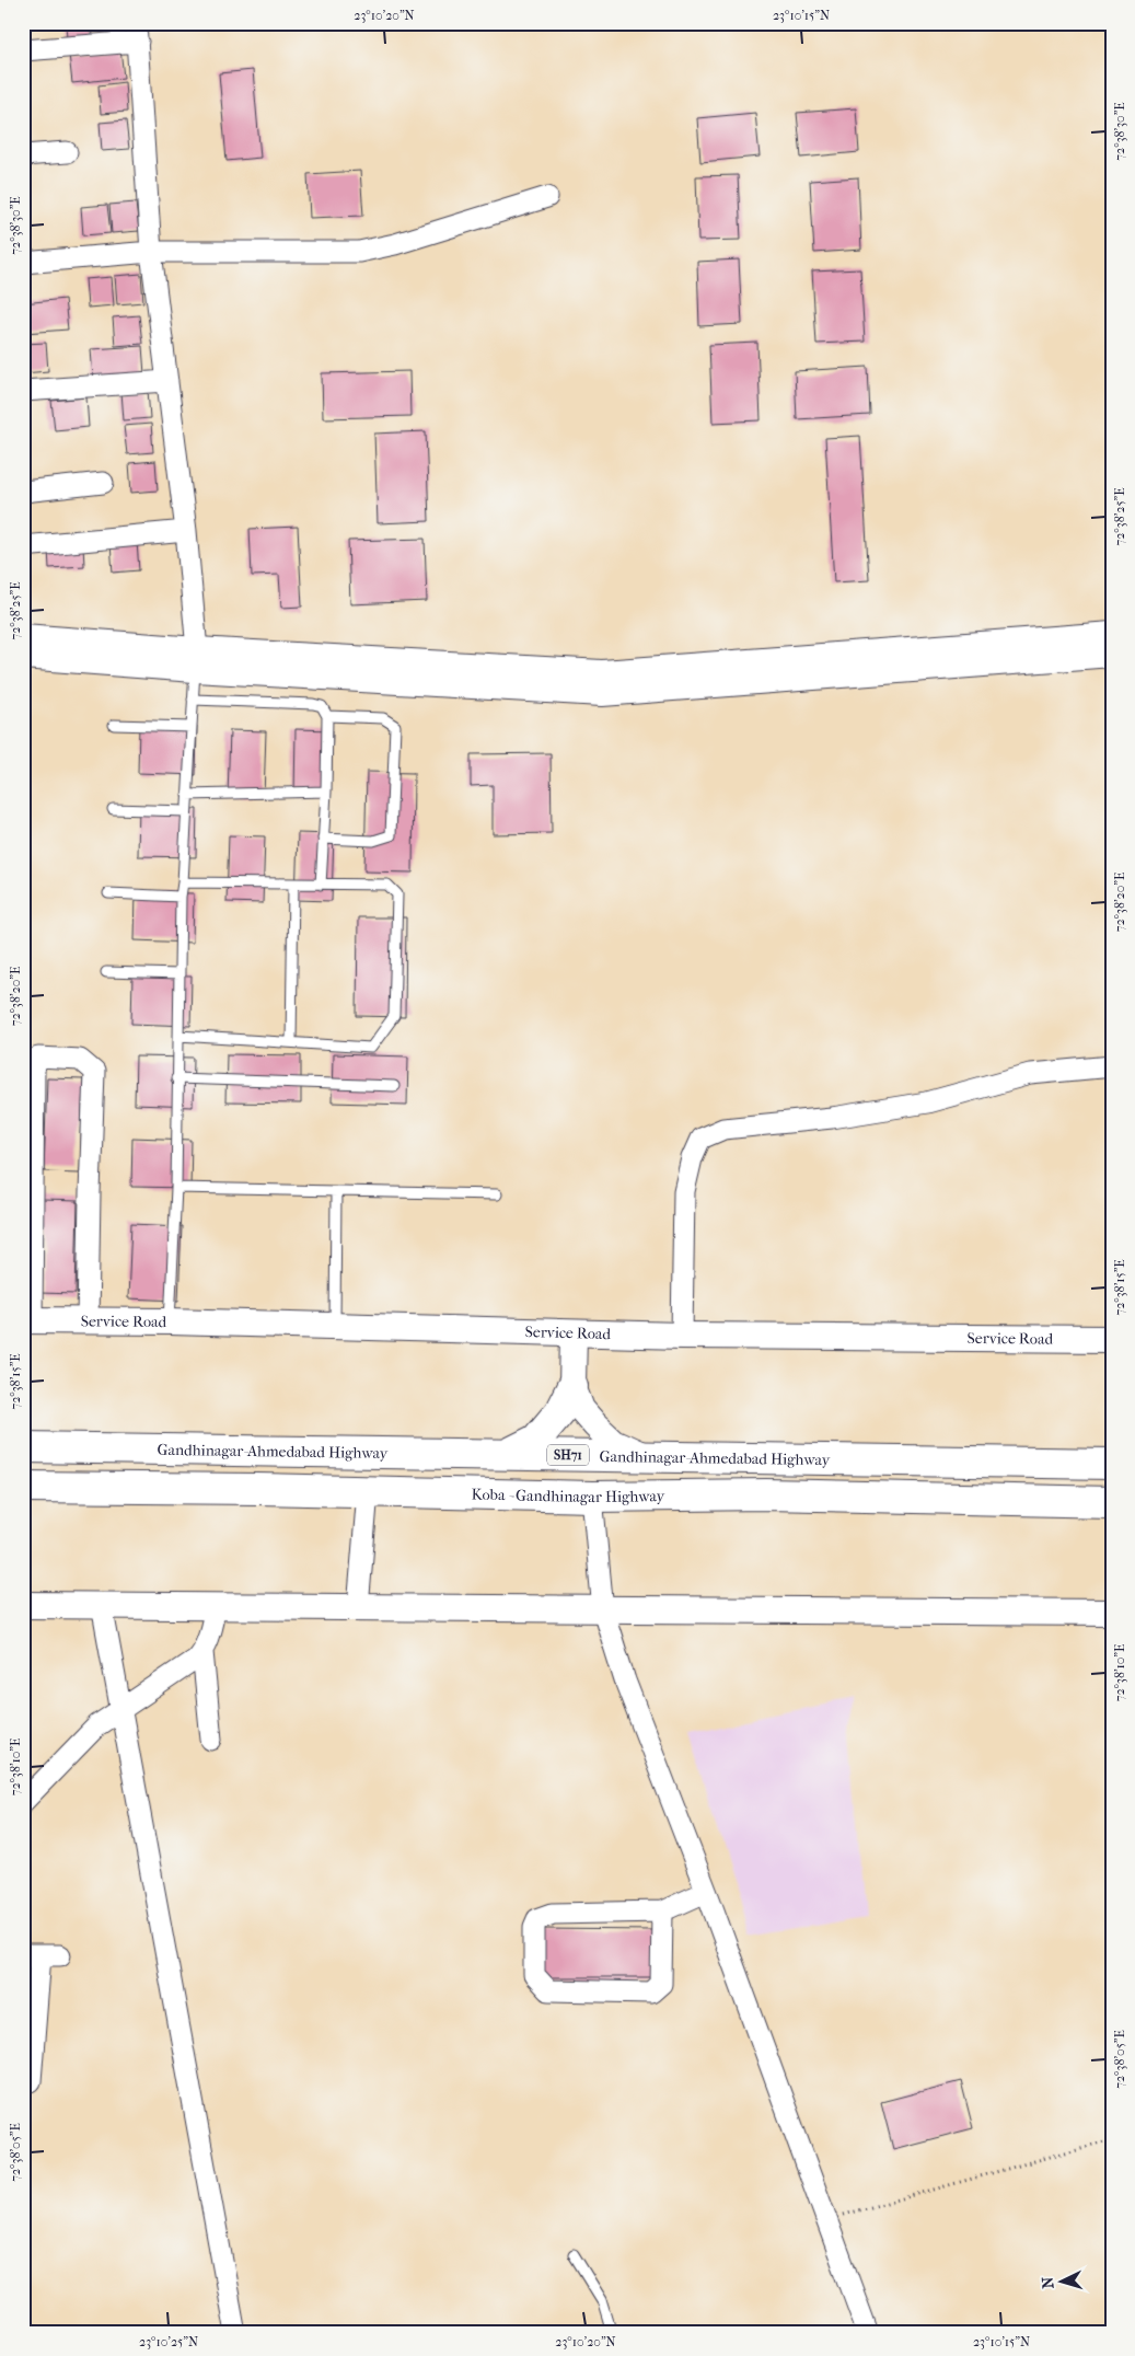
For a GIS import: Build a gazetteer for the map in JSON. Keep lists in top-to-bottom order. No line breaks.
{"streets":{"main road":["Gandhinagar-Ahmedabad Highway","SH71","Koba - Gandhinagar Highway"],"street":["Service Road"]},"north":"left","coordinates":["23°10'20\"N","23°10'15\"N","72°38'30\"E","72°38'25\"E","72°38'20\"E","72°38'15\"E","72°38'10\"E","72°38'05\"E","23°10'25\"N"]}
